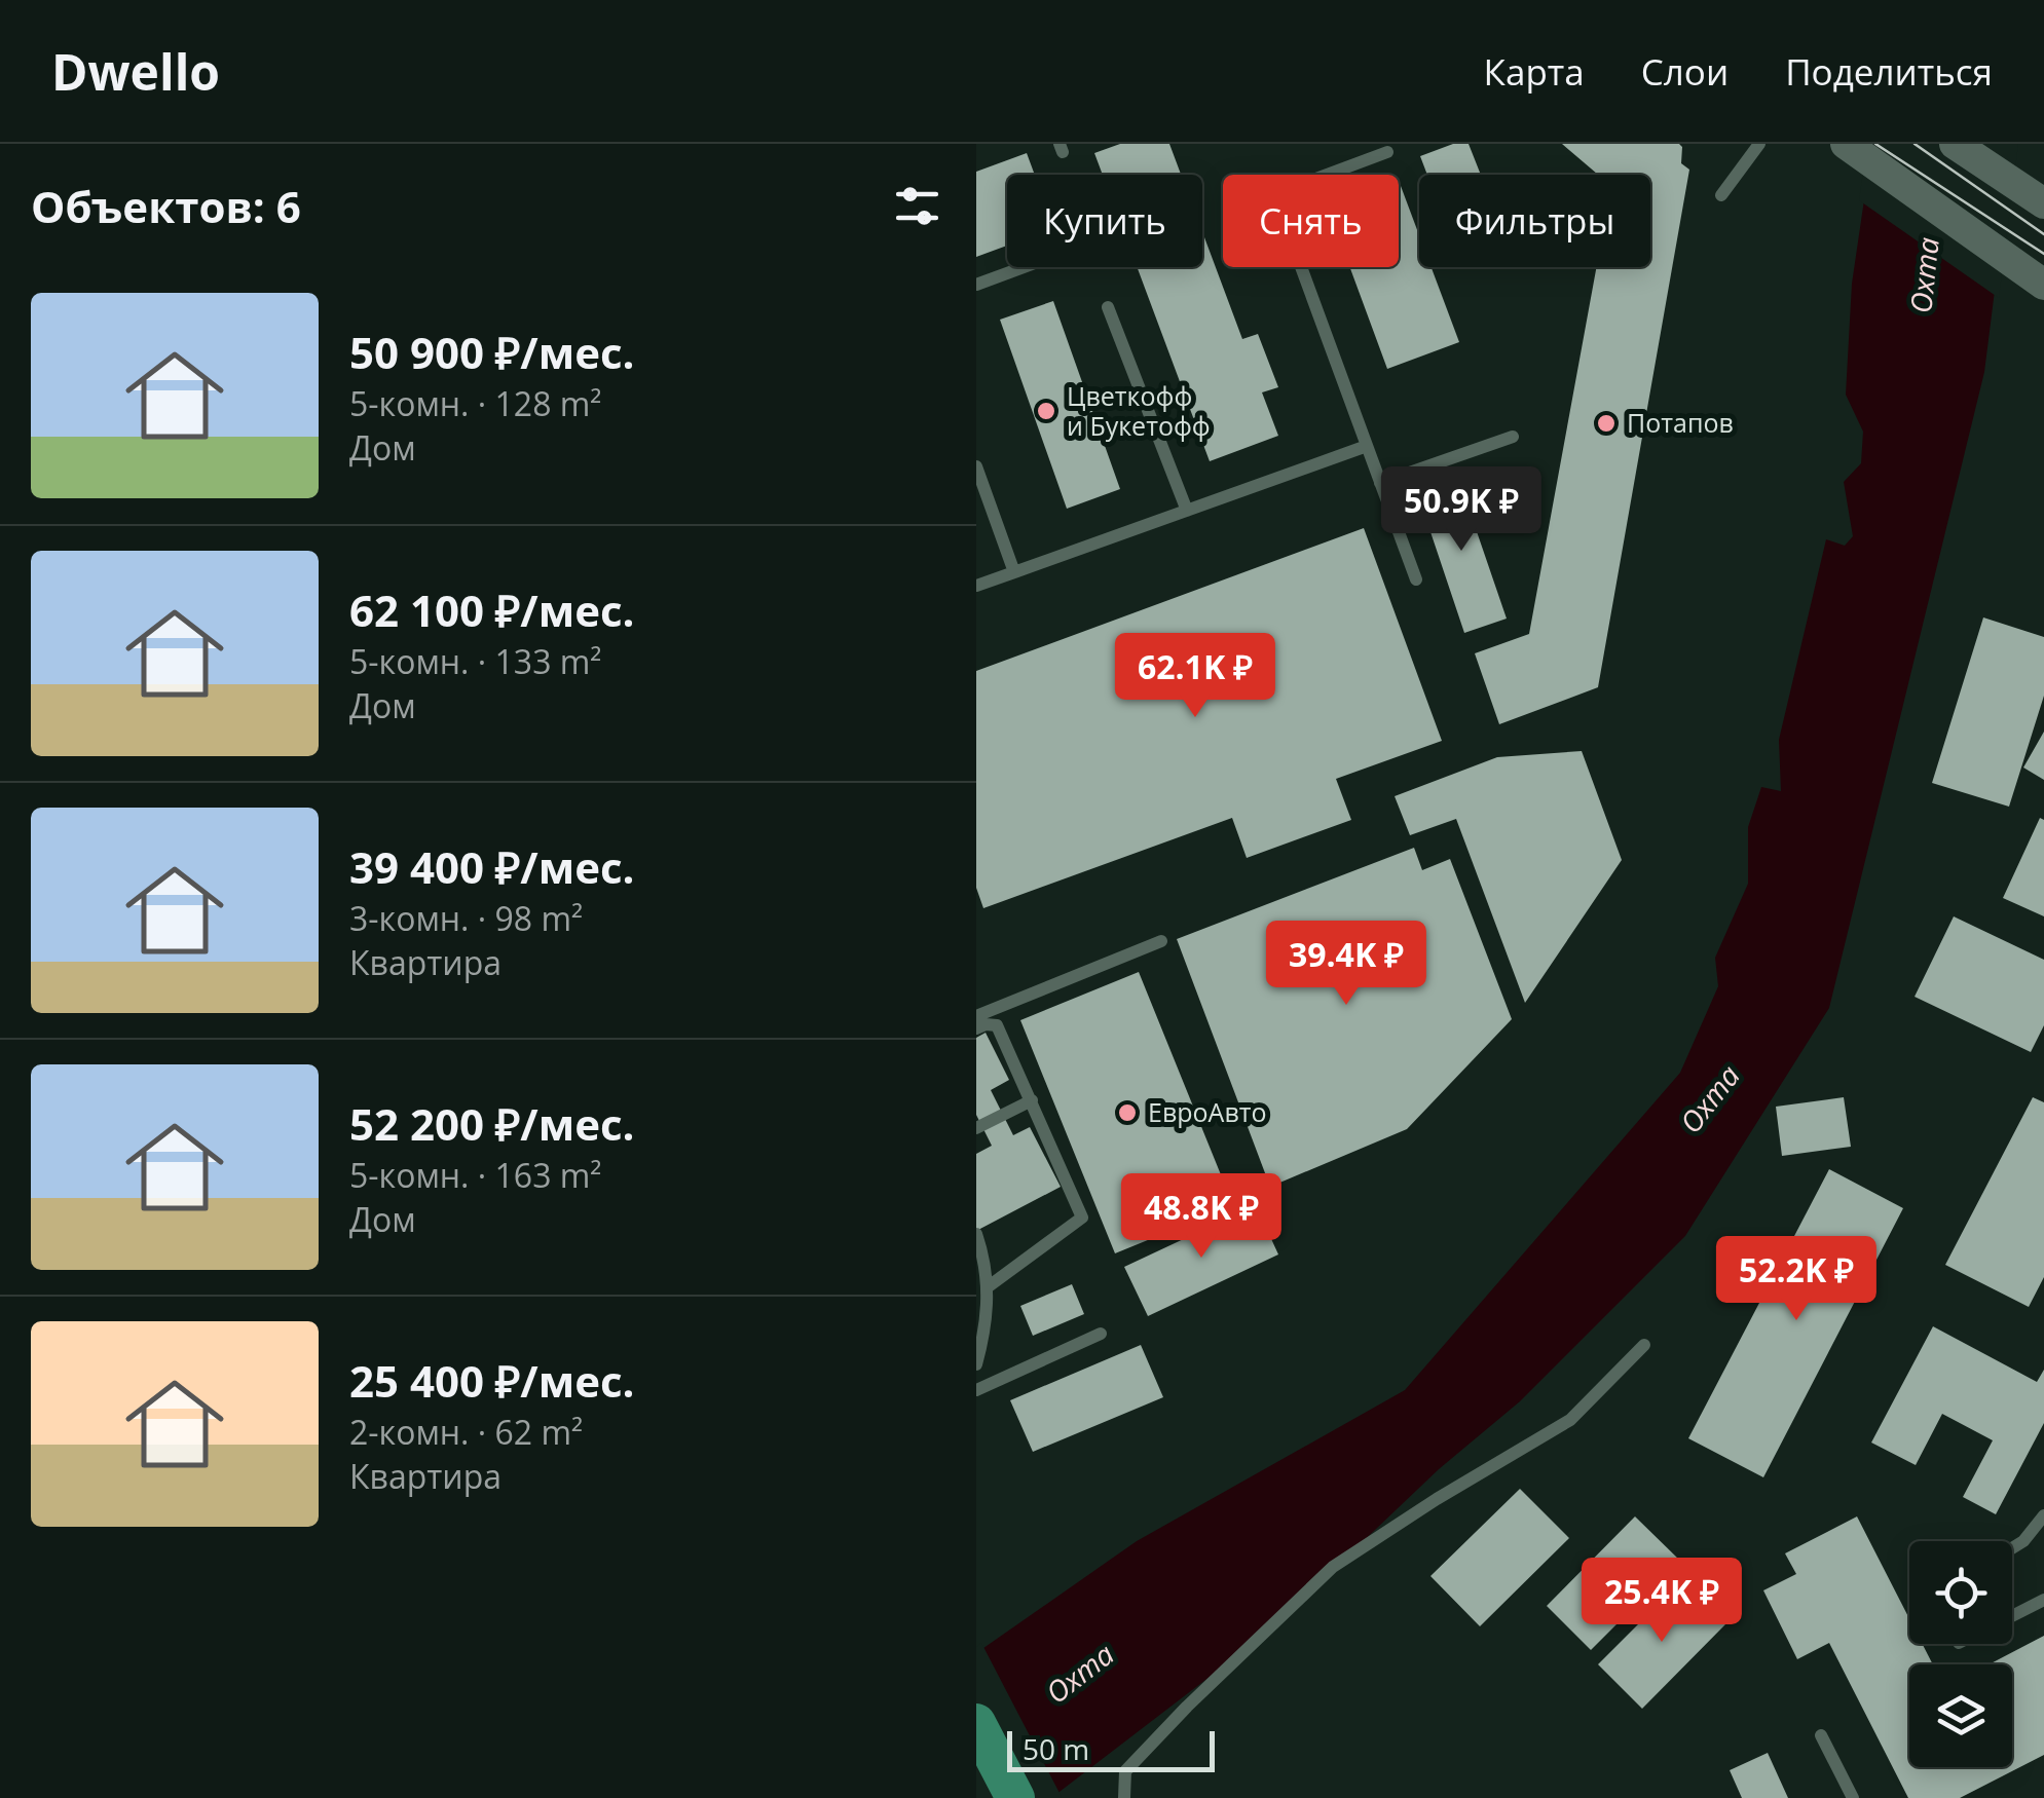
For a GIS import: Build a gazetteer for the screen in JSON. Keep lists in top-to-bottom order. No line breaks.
{"water":["Охта"],"places":["Цветкофф и Букетофф","Потапов","ЕвроАвто"],"scale_bar":"50 m","page":{"header":"Dwello","nav":["Карта","Слои","Поделиться"],"heading":"Объектов: 6","chip":["Купить","Снять","Фильтры"],"list":[{"name":"50 900 ₽/мес.","note":"5-комн. · 128 m² · Дом"},{"name":"62 100 ₽/мес.","note":"5-комн. · 133 m² · Дом"},{"name":"39 400 ₽/мес.","note":"3-комн. · 98 m² · Квартира"},{"name":"52 200 ₽/мес.","note":"5-комн. · 163 m² · Дом"},{"name":"25 400 ₽/мес.","note":"2-комн. · 62 m² · Квартира"}],"price":["50.9K ₽","62.1K ₽","39.4K ₽","48.8K ₽","52.2K ₽","25.4K ₽"],"scale":"50 m"}}
